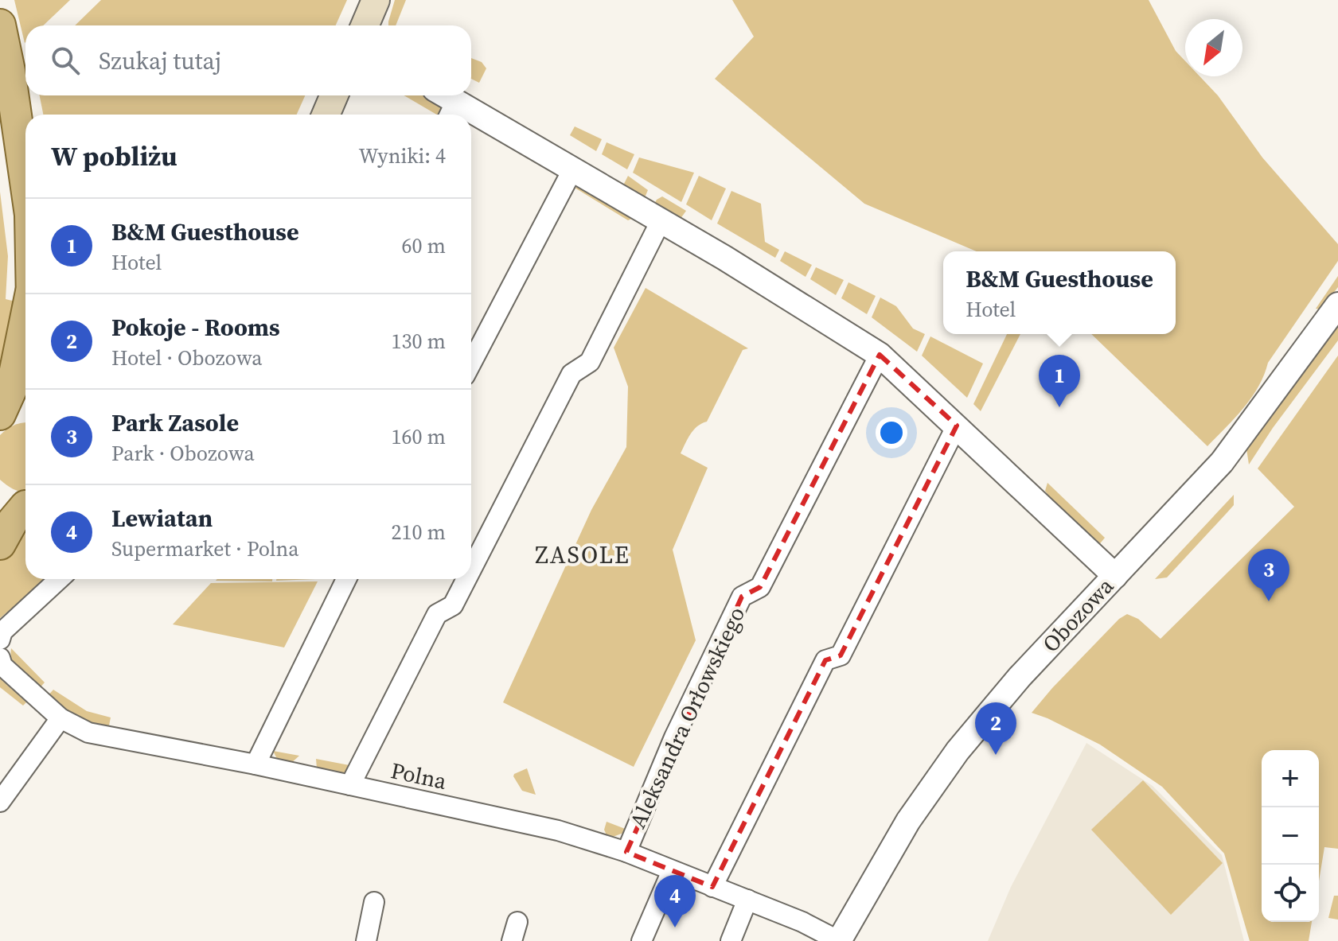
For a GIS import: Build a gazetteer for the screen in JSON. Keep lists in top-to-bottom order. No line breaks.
{"streets":{"street":["Obozowa","Aleksandra Orłowskiego","Polna"]},"crossings":[["Obozowa","Polna"],["Aleksandra Orłowskiego","Polna"]],"districts":["ZASOLE"],"north":"bottom left","page":{"search":"Szukaj tutaj","heading":["W pobliżu","Wyniki: 4"],"list":[{"mark":"1","name":"B&M Guesthouse","note":"Hotel","value":"60 m"},{"mark":"2","name":"Pokoje - Rooms","note":"Hotel · Obozowa","value":"130 m"},{"mark":"3","name":"Park Zasole","note":"Park · Obozowa","value":"160 m"},{"mark":"4","name":"Lewiatan","note":"Supermarket · Polna","value":"210 m"}],"popup":["B&M Guesthouse","Hotel"],"pins":["1","3","2","4"],"map_buttons":["+","−"]}}
